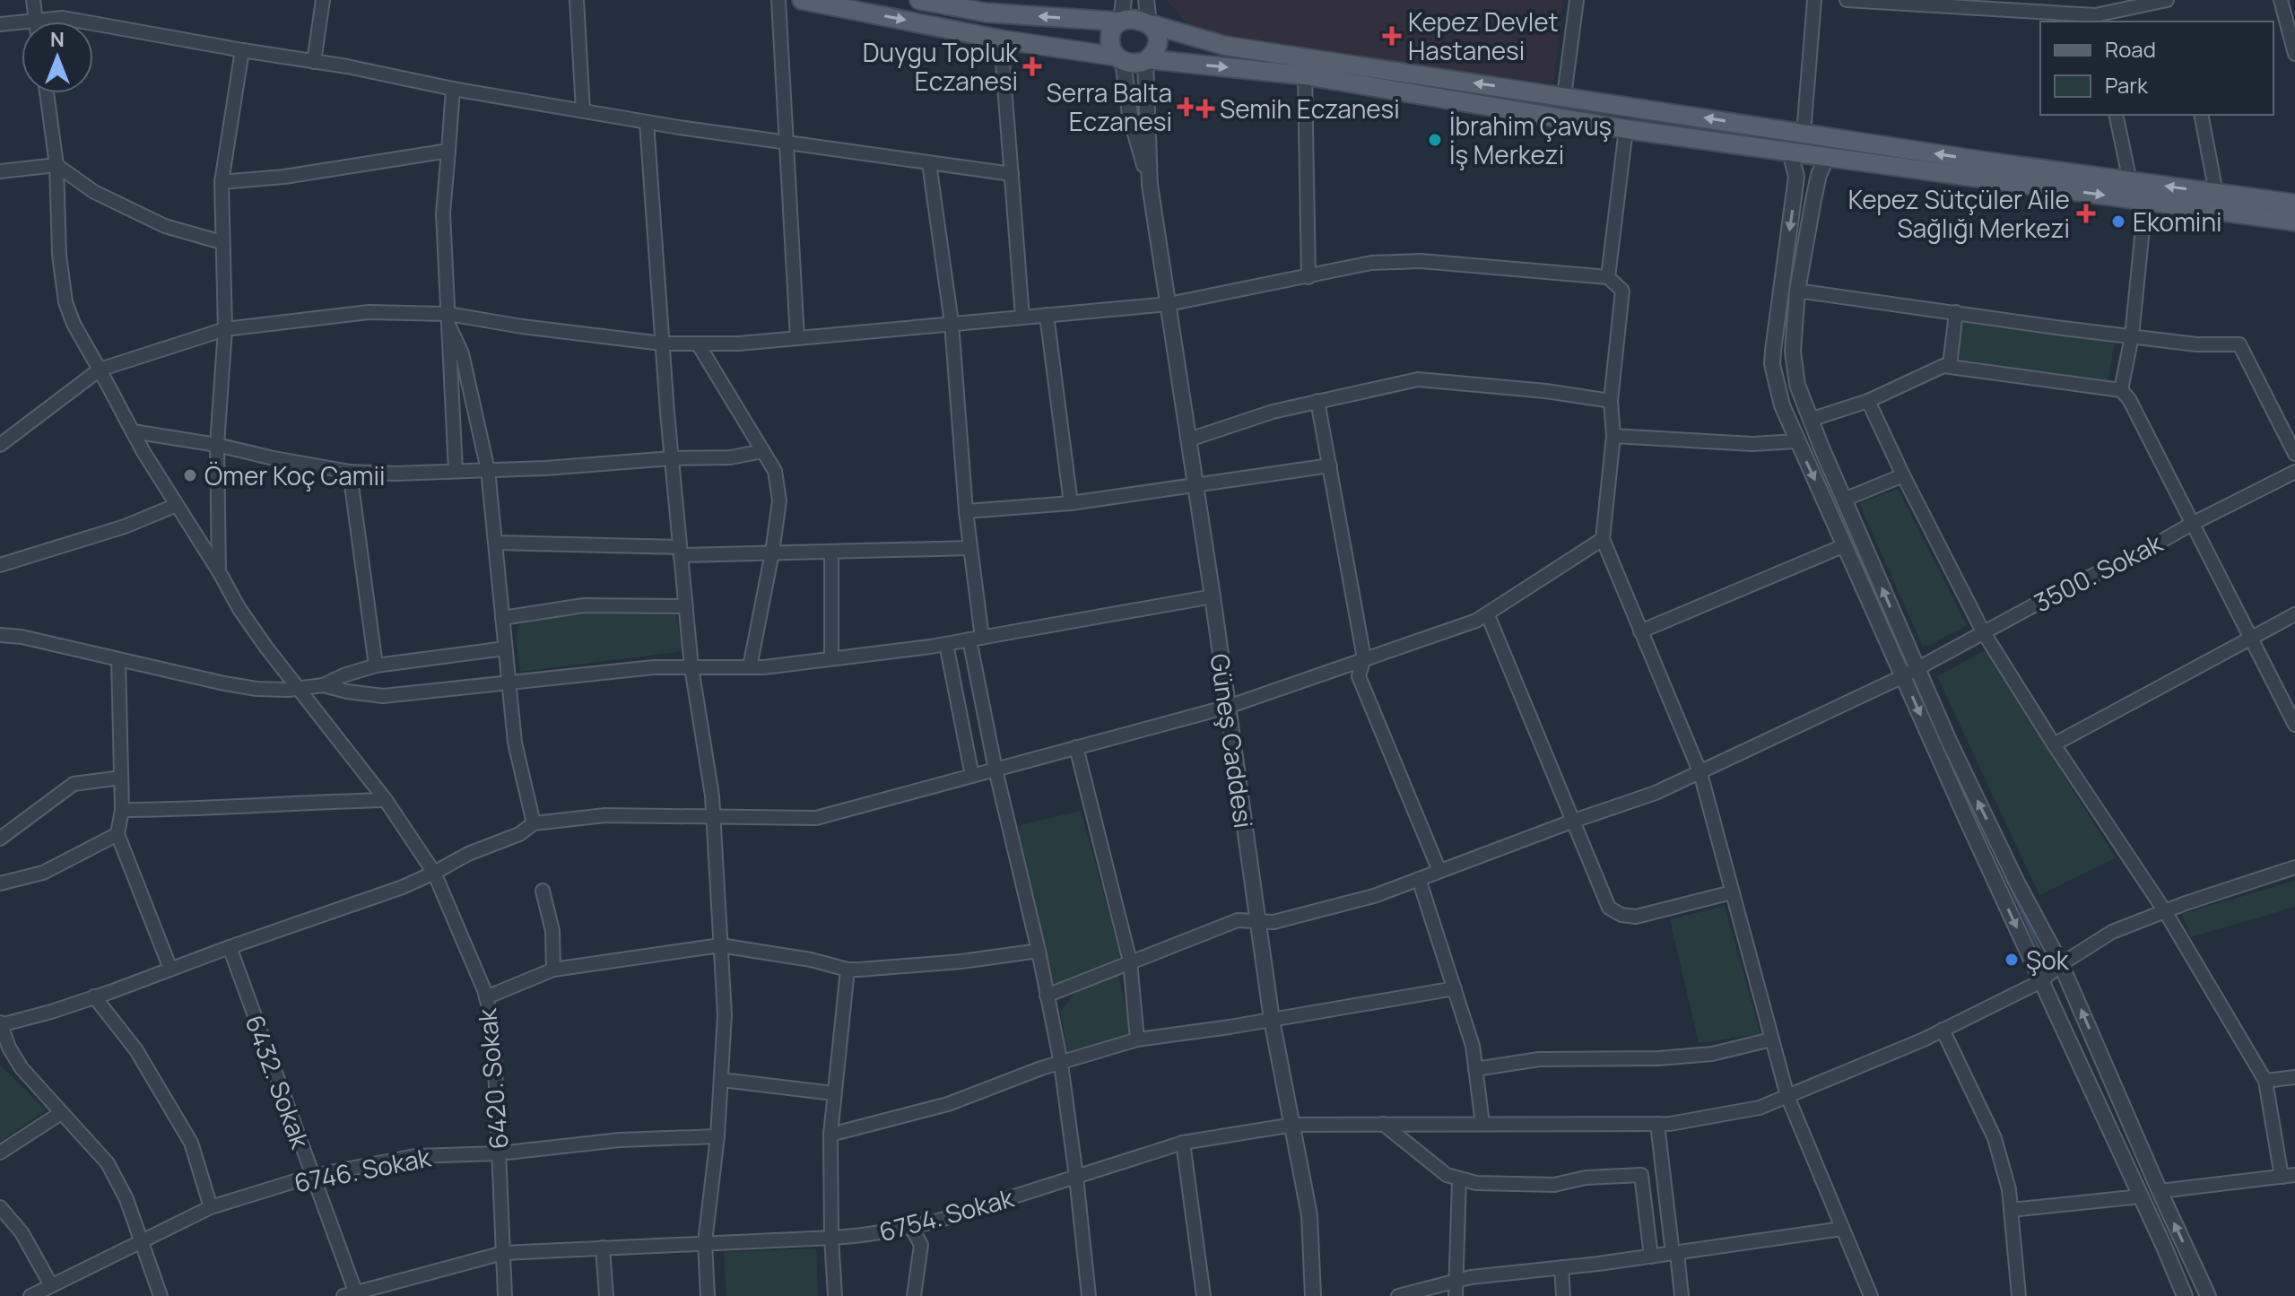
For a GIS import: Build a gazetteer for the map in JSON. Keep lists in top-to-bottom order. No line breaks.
{"streets":{"street":["3500. Sokak","Güneş Caddesi","6420. Sokak","6432. Sokak","6746. Sokak","6754. Sokak"]},"crossings":[["3500. Sokak","Güneş Caddesi"],["Güneş Caddesi","6754. Sokak"],["6420. Sokak","6746. Sokak"],["6420. Sokak","6754. Sokak"],["6432. Sokak","6746. Sokak"],["6432. Sokak","6754. Sokak"]],"places":{"health":["Kepez Devlet Hastanesi","Duygu Topluk Eczanesi","Serra Balta Eczanesi","Semih Eczanesi","Kepez Sütçüler Aile Sağlığı Merkezi"],"other":["İbrahim Çavuş İş Merkezi","Ekomini","Ömer Koç Camii","Şok"]},"legend":["Road","Park"],"north":"top"}
